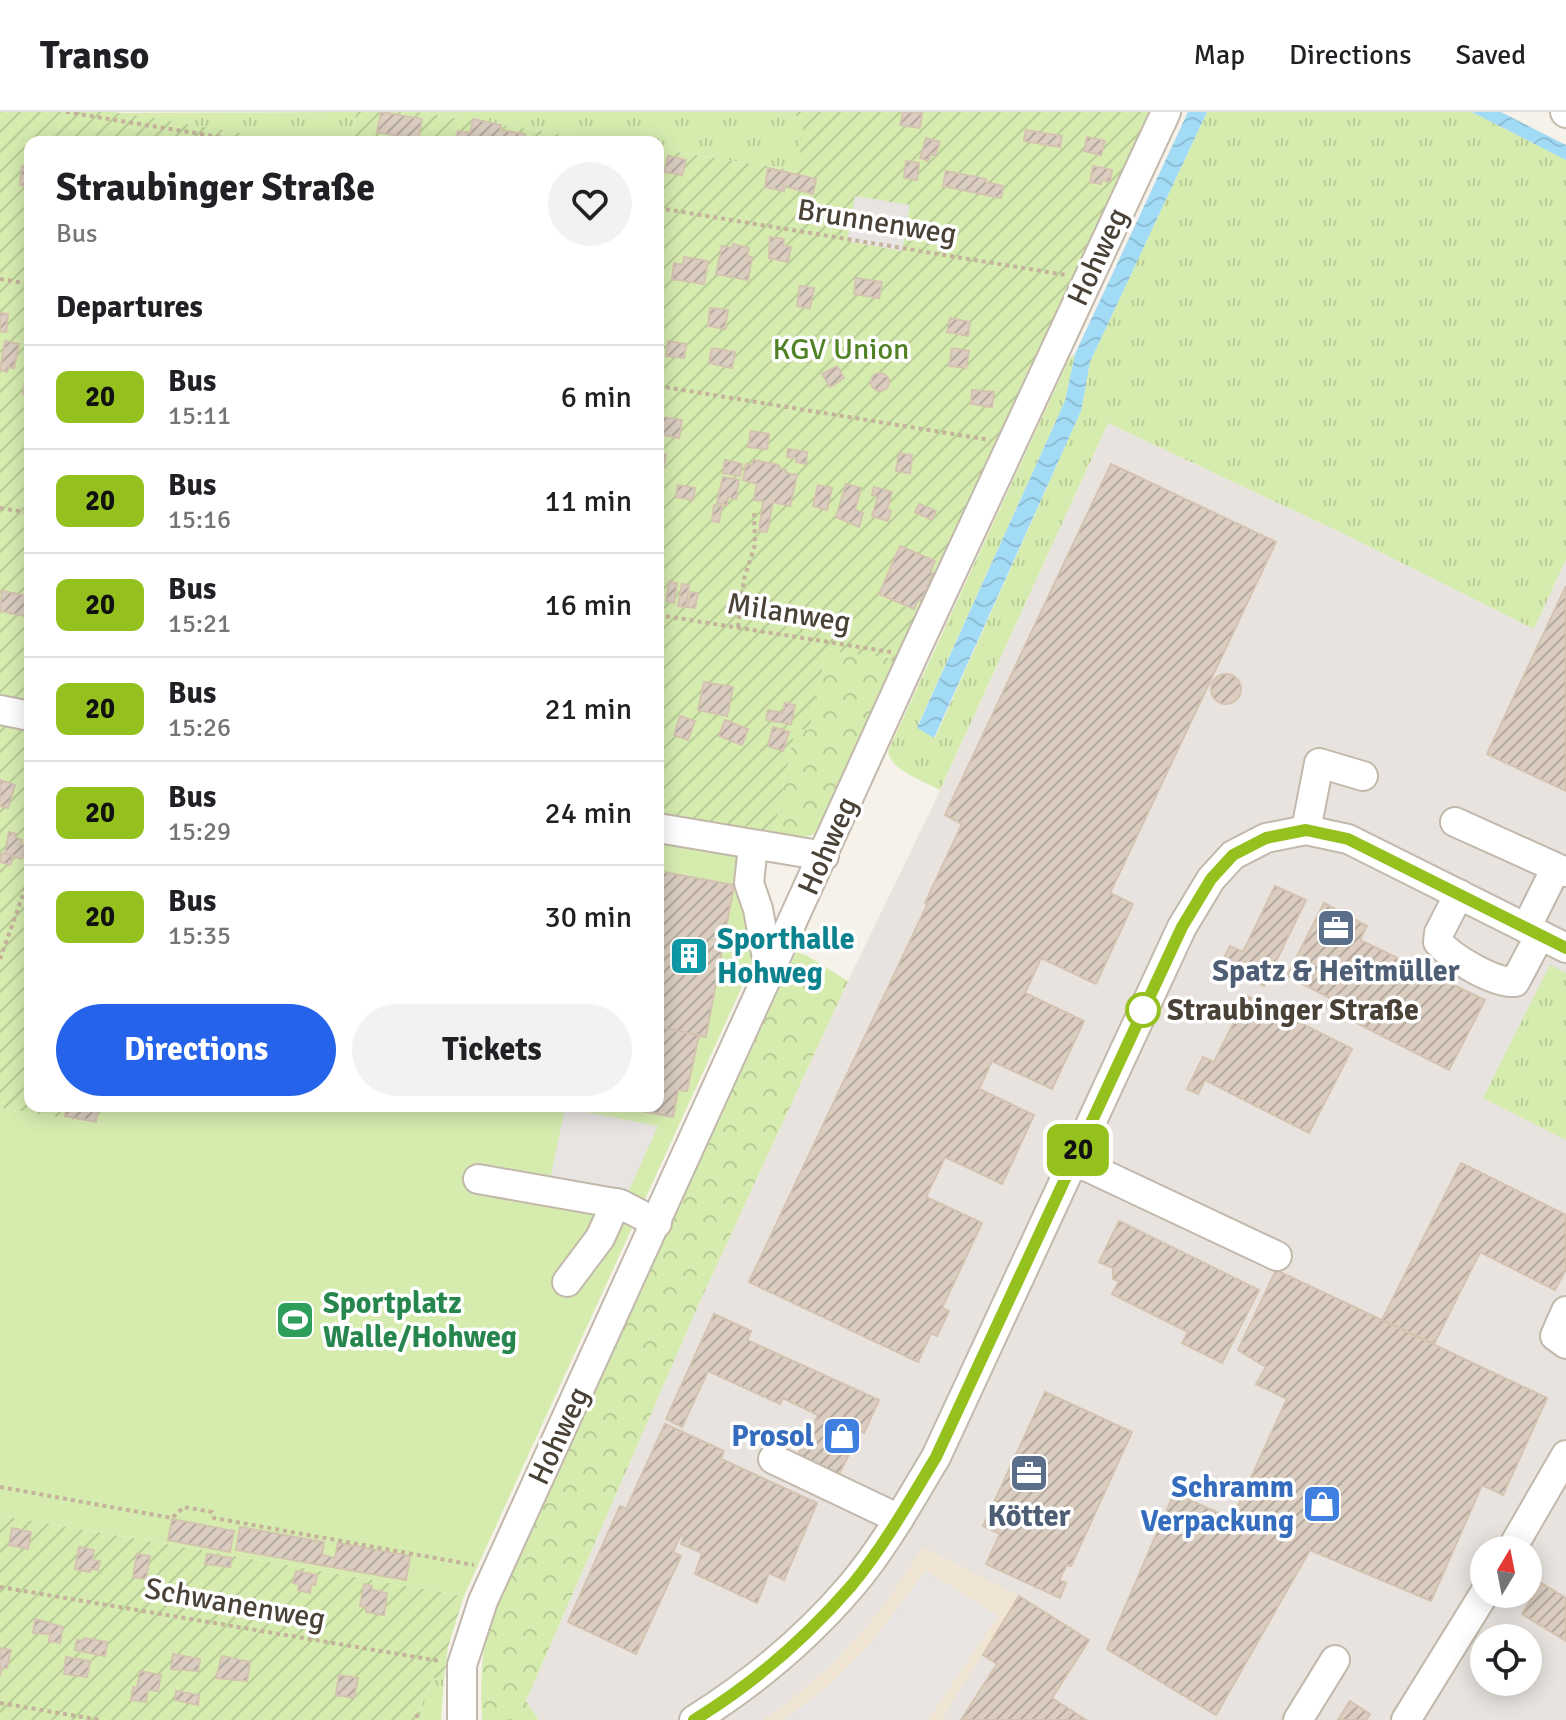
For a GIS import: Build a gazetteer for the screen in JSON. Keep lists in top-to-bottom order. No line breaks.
{"streets":{"street":["Hohweg"],"path":["Brunnenweg","Milanweg","Schwanenweg"]},"crossings":[["Brunnenweg","Hohweg"],["Hohweg","Milanweg"],["Hohweg","Schwanenweg"]],"parks":["KGV Union"],"places":{"office":["Spatz & Heitmüller","Kötter"],"building":["Sporthalle Hohweg"],"other":["Straubinger Straße"],"sports":["Sportplatz Walle/Hohweg"],"shop":["Prosol","Schramm Verpackung"]},"lines":["bus line 20"],"north":"top","page":{"header":"Transo","nav":["Map","Directions","Saved"],"on_map":"20","heading":[["Straubinger Straße","Bus"],"Departures"],"list":[{"mark":"20","name":"Bus","note":"15:11","value":"6 min"},{"mark":"20","name":"Bus","note":"15:16","value":"11 min"},{"mark":"20","name":"Bus","note":"15:21","value":"16 min"},{"mark":"20","name":"Bus","note":"15:26","value":"21 min"},{"mark":"20","name":"Bus","note":"15:29","value":"24 min"},{"mark":"20","name":"Bus","note":"15:35","value":"30 min"}],"buttons":["Directions","Tickets"]}}
